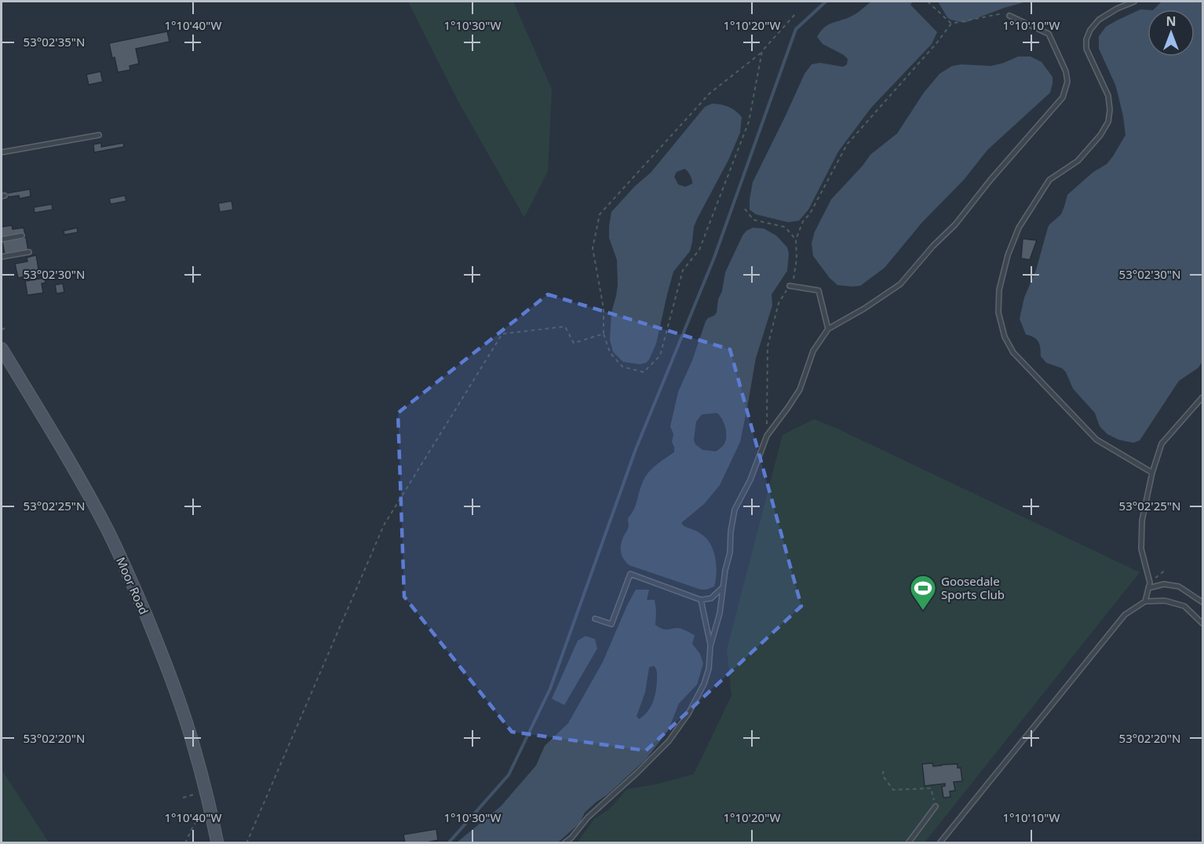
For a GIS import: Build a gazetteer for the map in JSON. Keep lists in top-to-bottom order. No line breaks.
{"streets":{"main road":["Moor Road"]},"places":{"sports":["Goosedale Sports Club"]},"north":"top","coordinates":["1°10'40\"W","1°10'30\"W","1°10'20\"W","1°10'10\"W","53°02'35\"N","53°02'30\"N","53°02'25\"N","53°02'20\"N"]}
